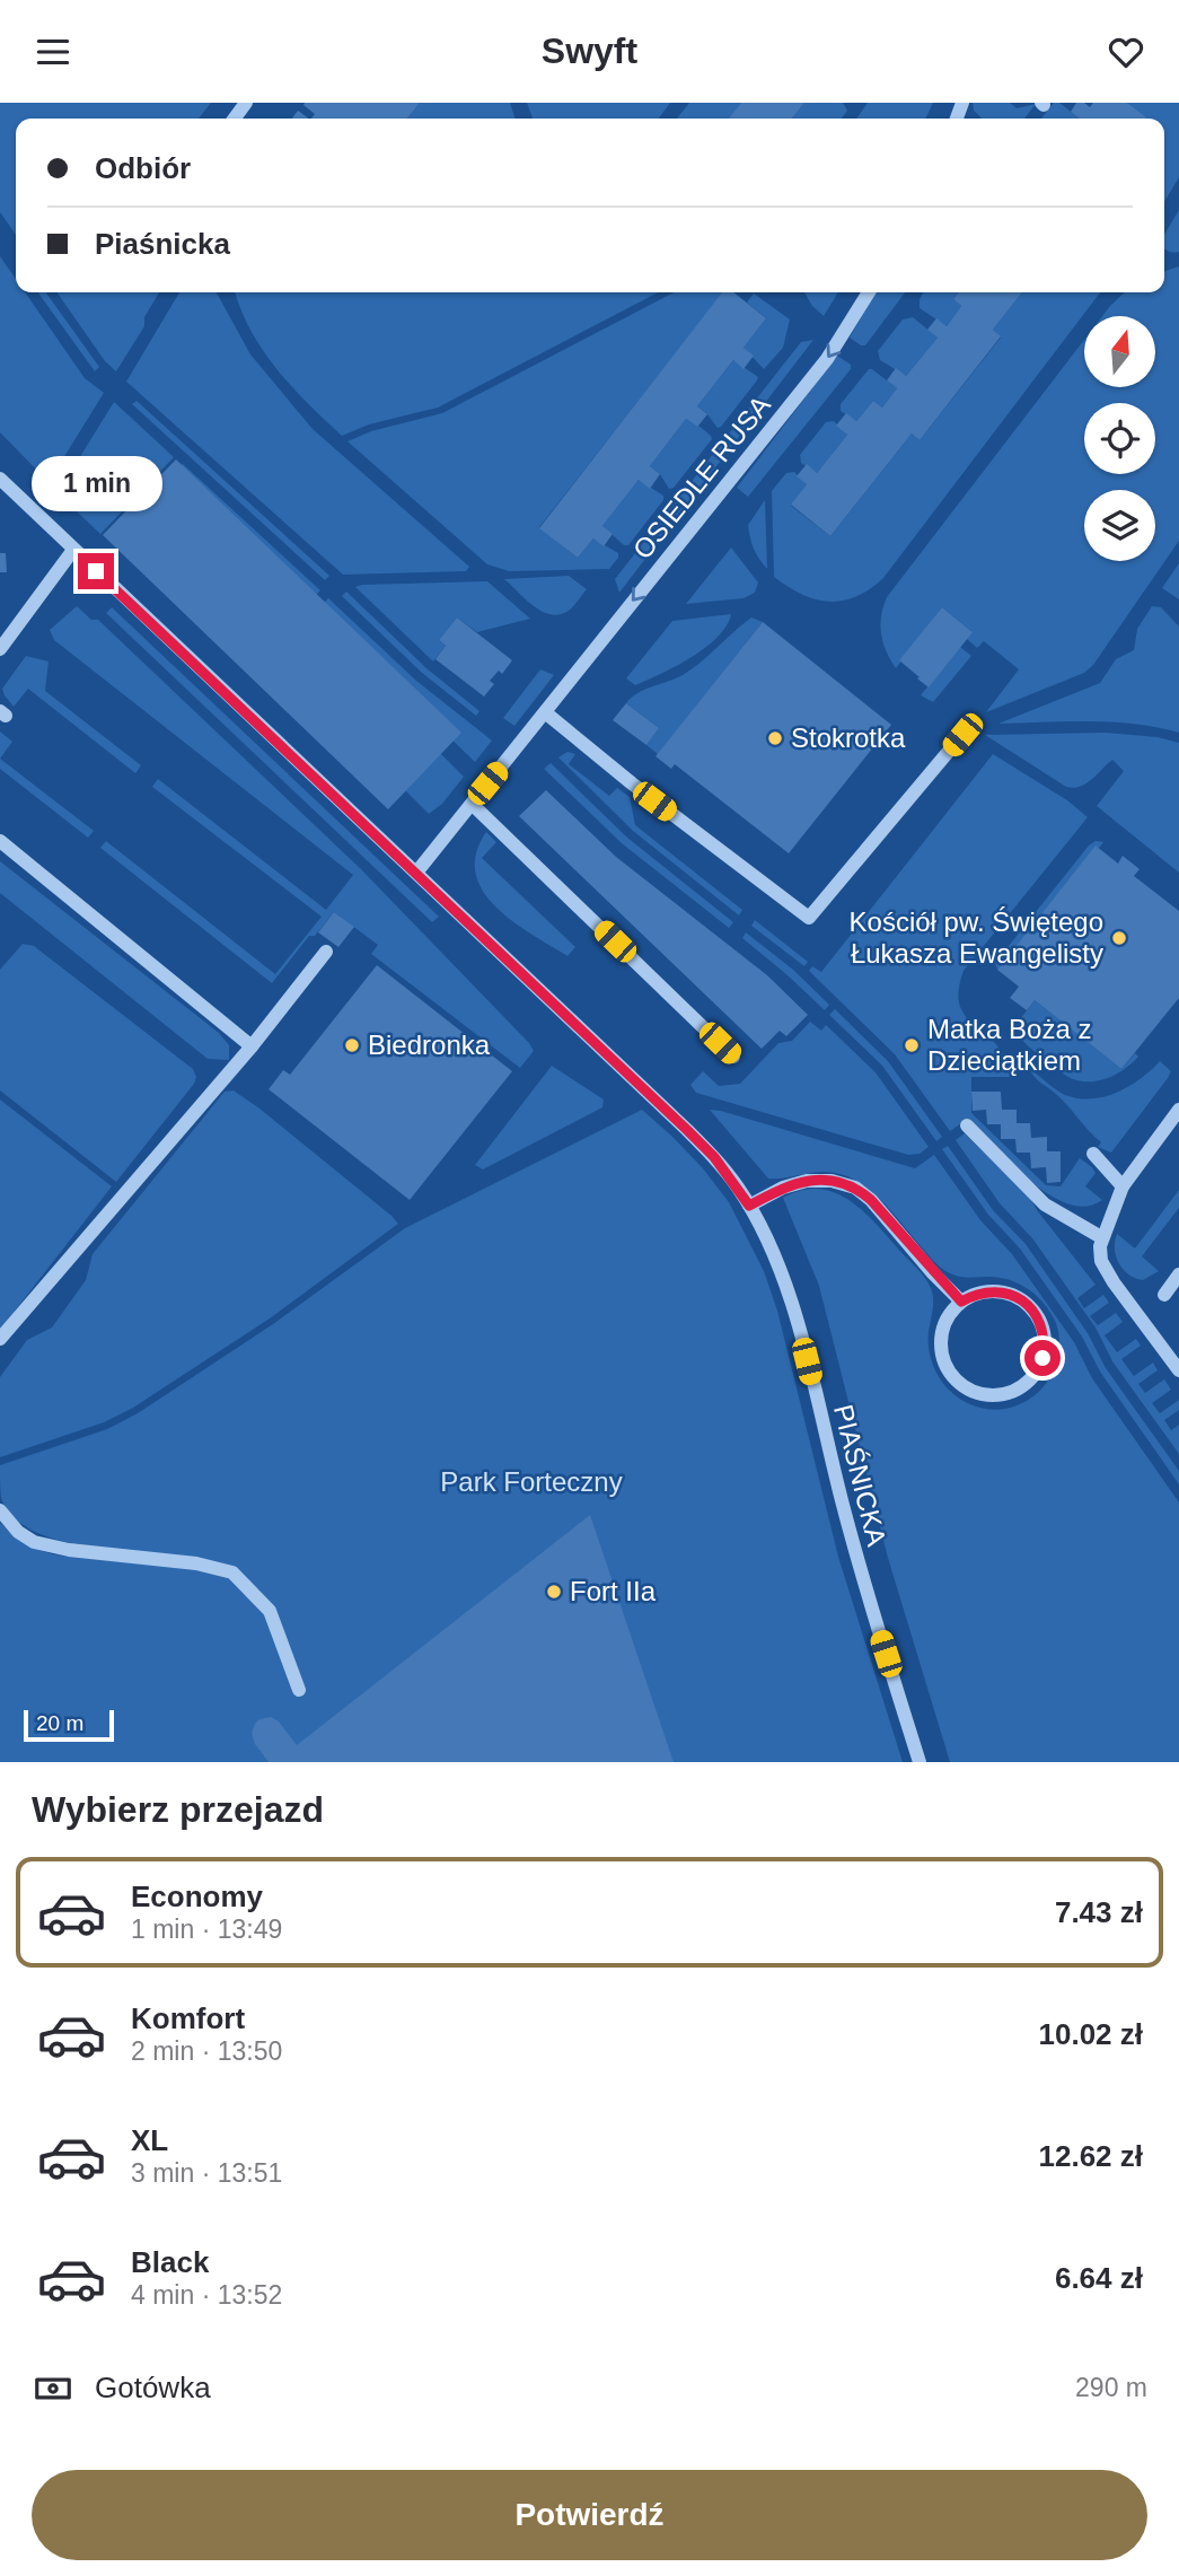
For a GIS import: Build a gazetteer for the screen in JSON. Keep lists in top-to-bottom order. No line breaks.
{"streets":{"street":["OSIEDLE RUSA","PIAŚNICKA"]},"crossings":[["OSIEDLE RUSA","PIAŚNICKA"]],"one_way":["OSIEDLE RUSA"],"parks":["Park Forteczny"],"places":["Stokrotka","Kościół pw. Świętego Łukasza Ewangelisty","Biedronka","Matka Boża z Dzieciątkiem","Fort IIa"],"scale_bar":"20 m","north":"top","page":{"header":"Swyft","banner":["Odbiór","Piaśnicka"],"bubble":"1 min","scale":"20 m","heading":"Wybierz przejazd","list":[{"name":"Economy","note":"1 min · 13:49","value":"7.43 zł"},{"name":"Komfort","note":"2 min · 13:50","value":"10.02 zł"},{"name":"XL","note":"3 min · 13:51","value":"12.62 zł"},{"name":"Black","note":"4 min · 13:52","value":"6.64 zł"}],"pay":["Gotówka","290 m"],"buttons":"Potwierdź"}}
